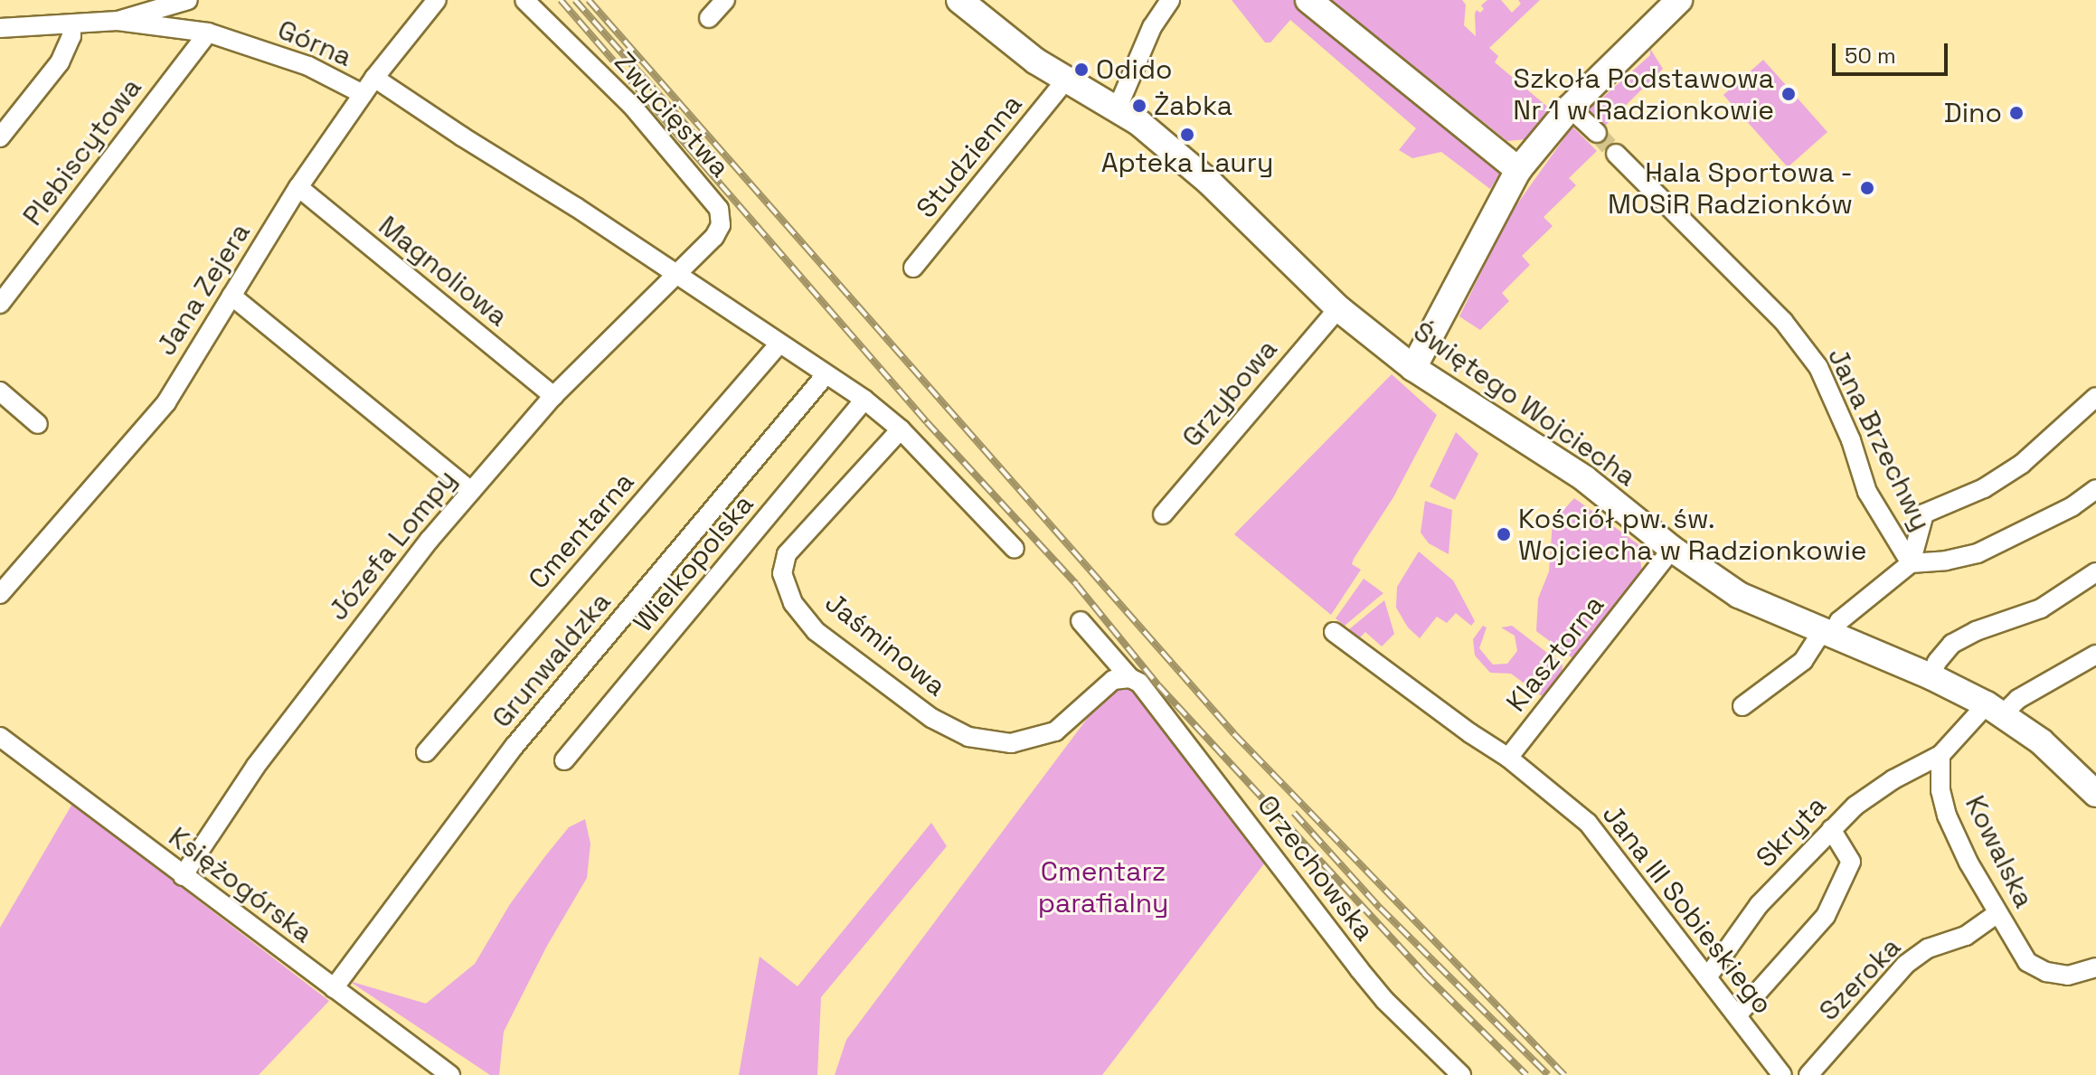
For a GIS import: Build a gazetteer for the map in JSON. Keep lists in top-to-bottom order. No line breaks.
{"streets":{"street":["Górna","Zwycięstwa","Plebiscytowa","Studzienna","Magnoliowa","Jana Zejera","Grzybowa","Świętego Wojciecha","Jana Brzechwy","Cmentarna","Józefa Lompy","Wielkopolska","Jaśminowa","Klasztorna","Grunwaldzka","Skryta","Kowalska","Orzechowska","Księżogórska","Jana III Sobieskiego","Szeroka"]},"crossings":[["Górna","Plebiscytowa"],["Górna","Jana Zejera"],["Zwycięstwa","Józefa Lompy"],["Studzienna","Świętego Wojciecha"],["Magnoliowa","Jana Zejera"],["Magnoliowa","Józefa Lompy"],["Grzybowa","Świętego Wojciecha"],["Świętego Wojciecha","Klasztorna"],["Józefa Lompy","Księżogórska"],["Jaśminowa","Orzechowska"],["Klasztorna","Jana III Sobieskiego"],["Grunwaldzka","Księżogórska"],["Skryta","Kowalska"],["Skryta","Jana III Sobieskiego"],["Kowalska","Szeroka"]],"parks":["Cmentarz parafialny"],"places":["Odido","Szkoła Podstawowa Nr 1 w Radzionkowie","Żabka","Dino","Apteka Laury","Hala Sportowa - MOSiR Radzionków","Kościół pw. św. Wojciecha w Radzionkowie"],"scale_bar":"50 m"}
